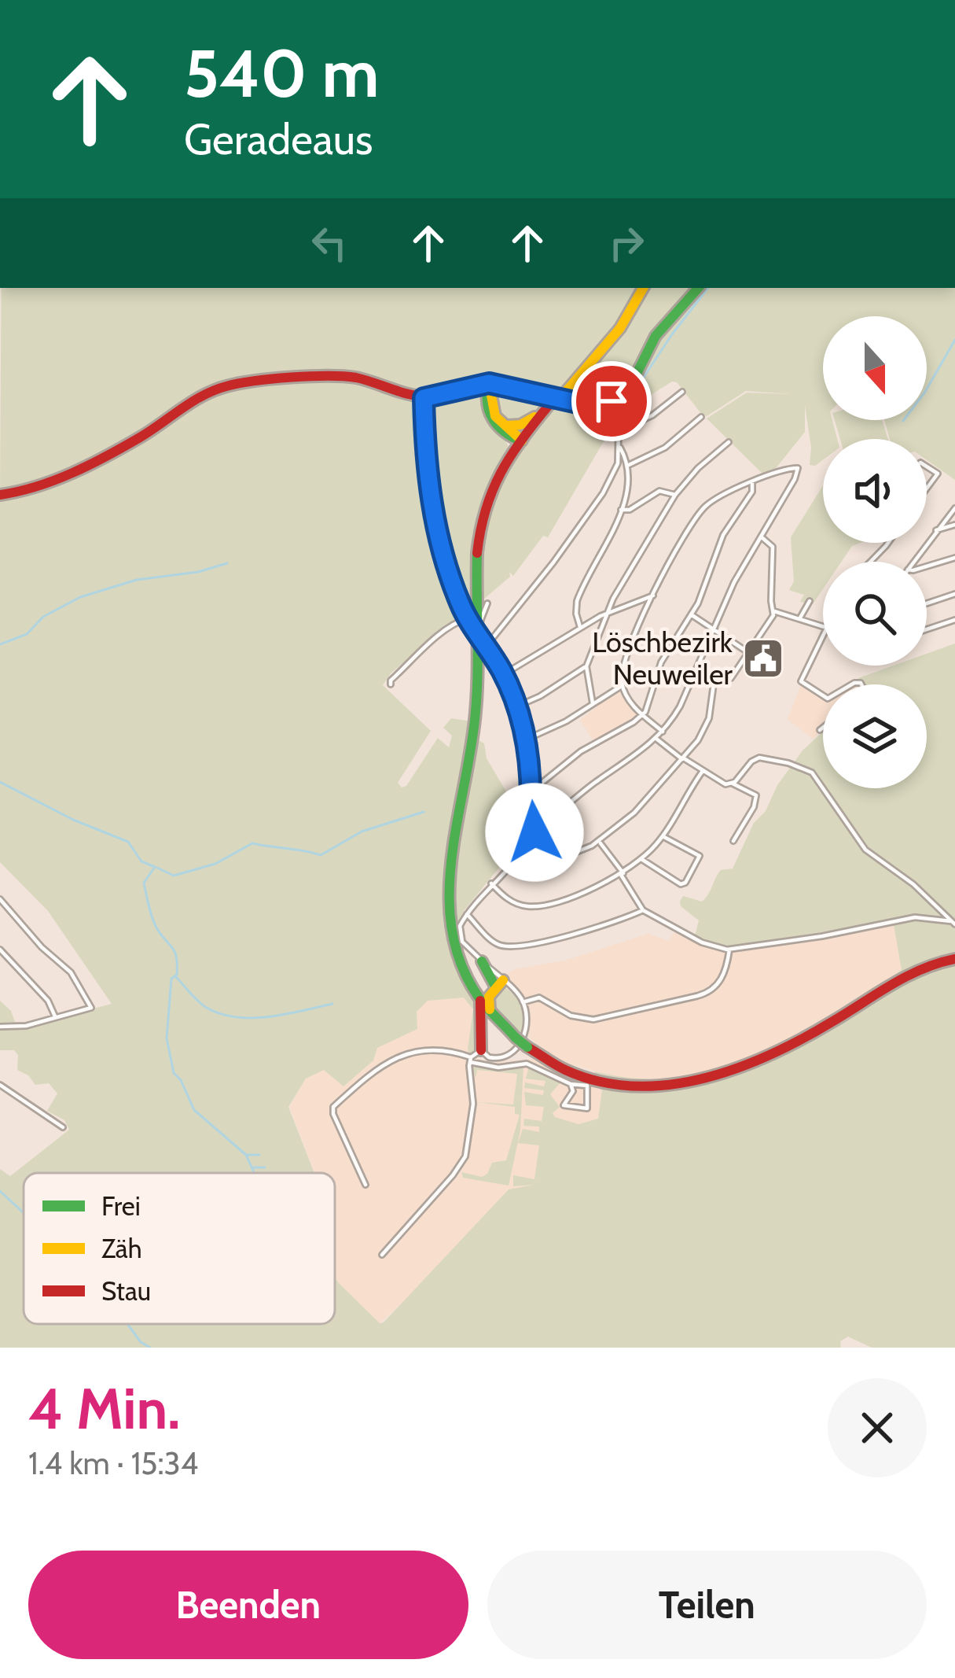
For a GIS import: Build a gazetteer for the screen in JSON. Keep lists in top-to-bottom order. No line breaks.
{"places":{"public building":["Löschbezirk Neuweiler"]},"legend":["Frei","Zäh","Stau"],"north":"bottom","page":{"turn":["540 m","Geradeaus"],"heading":["4 Min.","1.4 km · 15:34"],"buttons":["Beenden","Teilen"]}}
